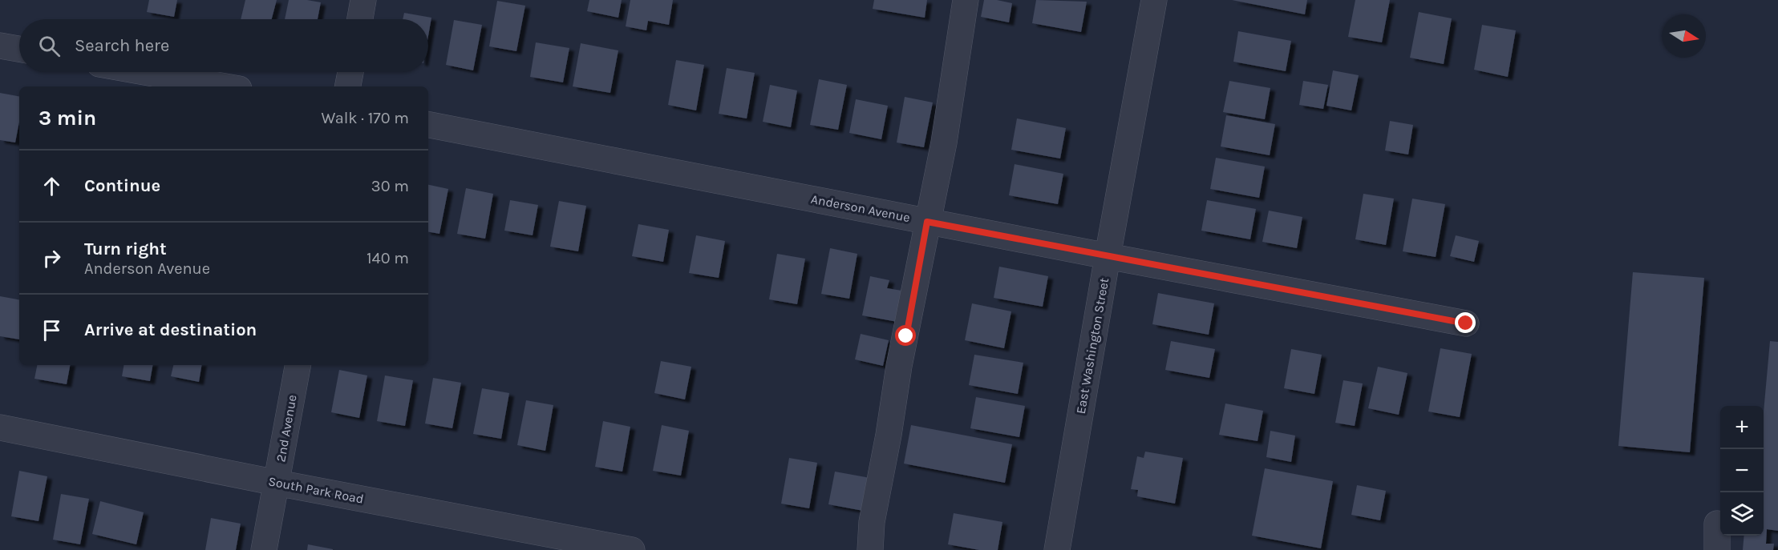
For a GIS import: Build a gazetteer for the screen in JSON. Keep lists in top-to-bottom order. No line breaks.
{"streets":{"street":["Anderson Avenue","East Washington Street","2nd Avenue","South Park Road"]},"crossings":[["Anderson Avenue","East Washington Street"],["2nd Avenue","South Park Road"]],"north":"right","page":{"search":"Search here","heading":["3 min","Walk · 170 m"],"list":[["Continue","30 m"],["Turn right","Anderson Avenue","140 m"],"Arrive at destination"],"map_buttons":["+","−"]}}
